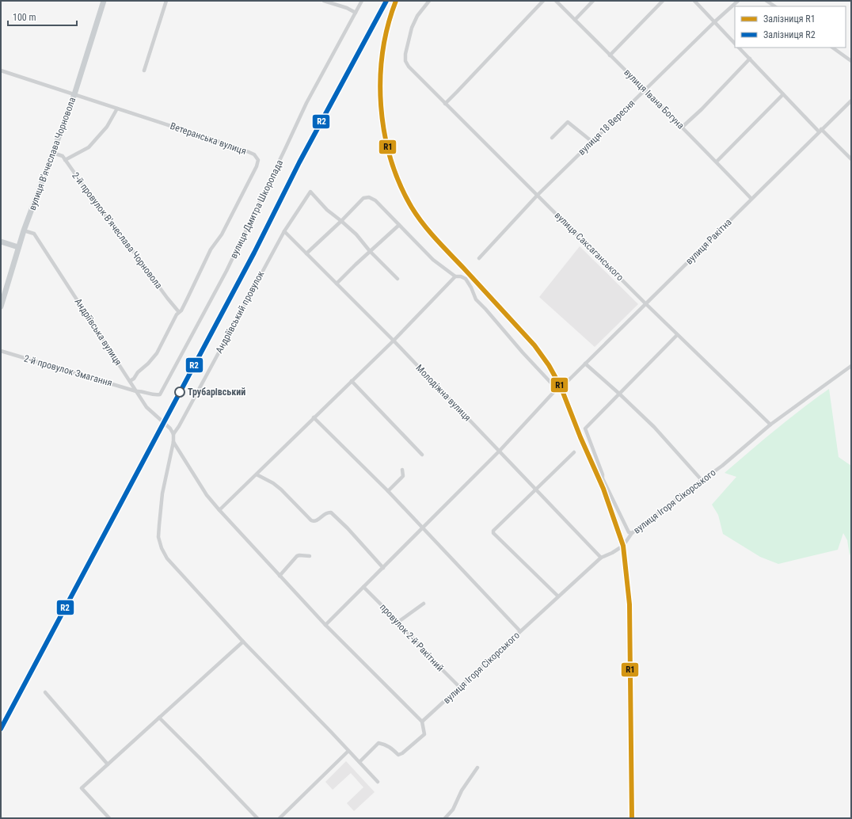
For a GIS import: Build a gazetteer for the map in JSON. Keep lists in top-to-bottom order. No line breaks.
{"streets":{"main road":["вулиця В'ячеслава Чорновола"],"street":["вулиця Івана Богуна","вулиця 18 Вересня","Ветеранська вулиця","вулиця Дмитра Шкоропада","2-й провулок В'ячеслава Чорновола","вулиця Ракітна","вулиця Саксаганського","Андріївський провулок","Андріївська вулиця","2-й провулок Змагання","Молодіжна вулиця","вулиця Ігоря Сікорського","провулок 2-й Ракітний"]},"crossings":[["вулиця Івана Богуна","вулиця 18 Вересня"],["вулиця Івана Богуна","вулиця Ракітна"],["вулиця 18 Вересня","вулиця Саксаганського"],["Ветеранська вулиця","вулиця В'ячеслава Чорновола"],["Ветеранська вулиця","2-й провулок В'ячеслава Чорновола"],["Ветеранська вулиця","Андріївська вулиця"],["вулиця В'ячеслава Чорновола","2-й провулок В'ячеслава Чорновола"],["вулиця В'ячеслава Чорновола","Андріївська вулиця"],["вулиця Дмитра Шкоропада","Андріївська вулиця"],["вулиця Дмитра Шкоропада","2-й провулок Змагання"],["вулиця Ракітна","вулиця Саксаганського"],["вулиця Саксаганського","вулиця Ігоря Сікорського"],["Андріївський провулок","Андріївська вулиця"],["Андріївський провулок","Молодіжна вулиця"],["Андріївська вулиця","2-й провулок Змагання"],["Молодіжна вулиця","вулиця Ігоря Сікорського"],["вулиця Ігоря Сікорського","провулок 2-й Ракітний"]],"places":["Трубарівський"],"lines":["rail line R1","rail line R2"],"legend":["Залізниця R1","Залізниця R2"],"scale_bar":"100 m"}
